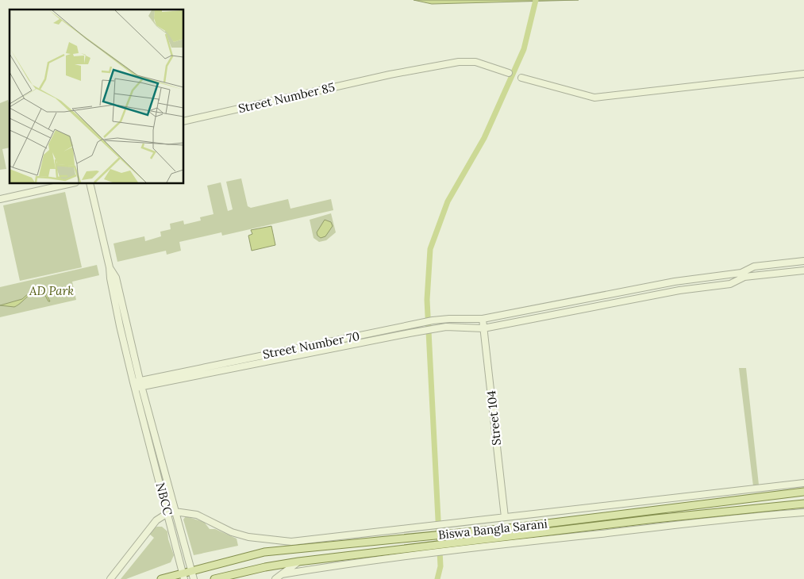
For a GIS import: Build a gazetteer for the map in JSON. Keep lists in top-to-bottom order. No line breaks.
{"streets":{"main road":["Biswa Bangla Sarani"],"street":["Street Number 85","Street Number 70","Street 104","NBCC"]},"crossings":[["Street Number 70","Street 104"],["Street Number 70","NBCC"],["NBCC","Biswa Bangla Sarani"]],"parks":["AD Park"]}
